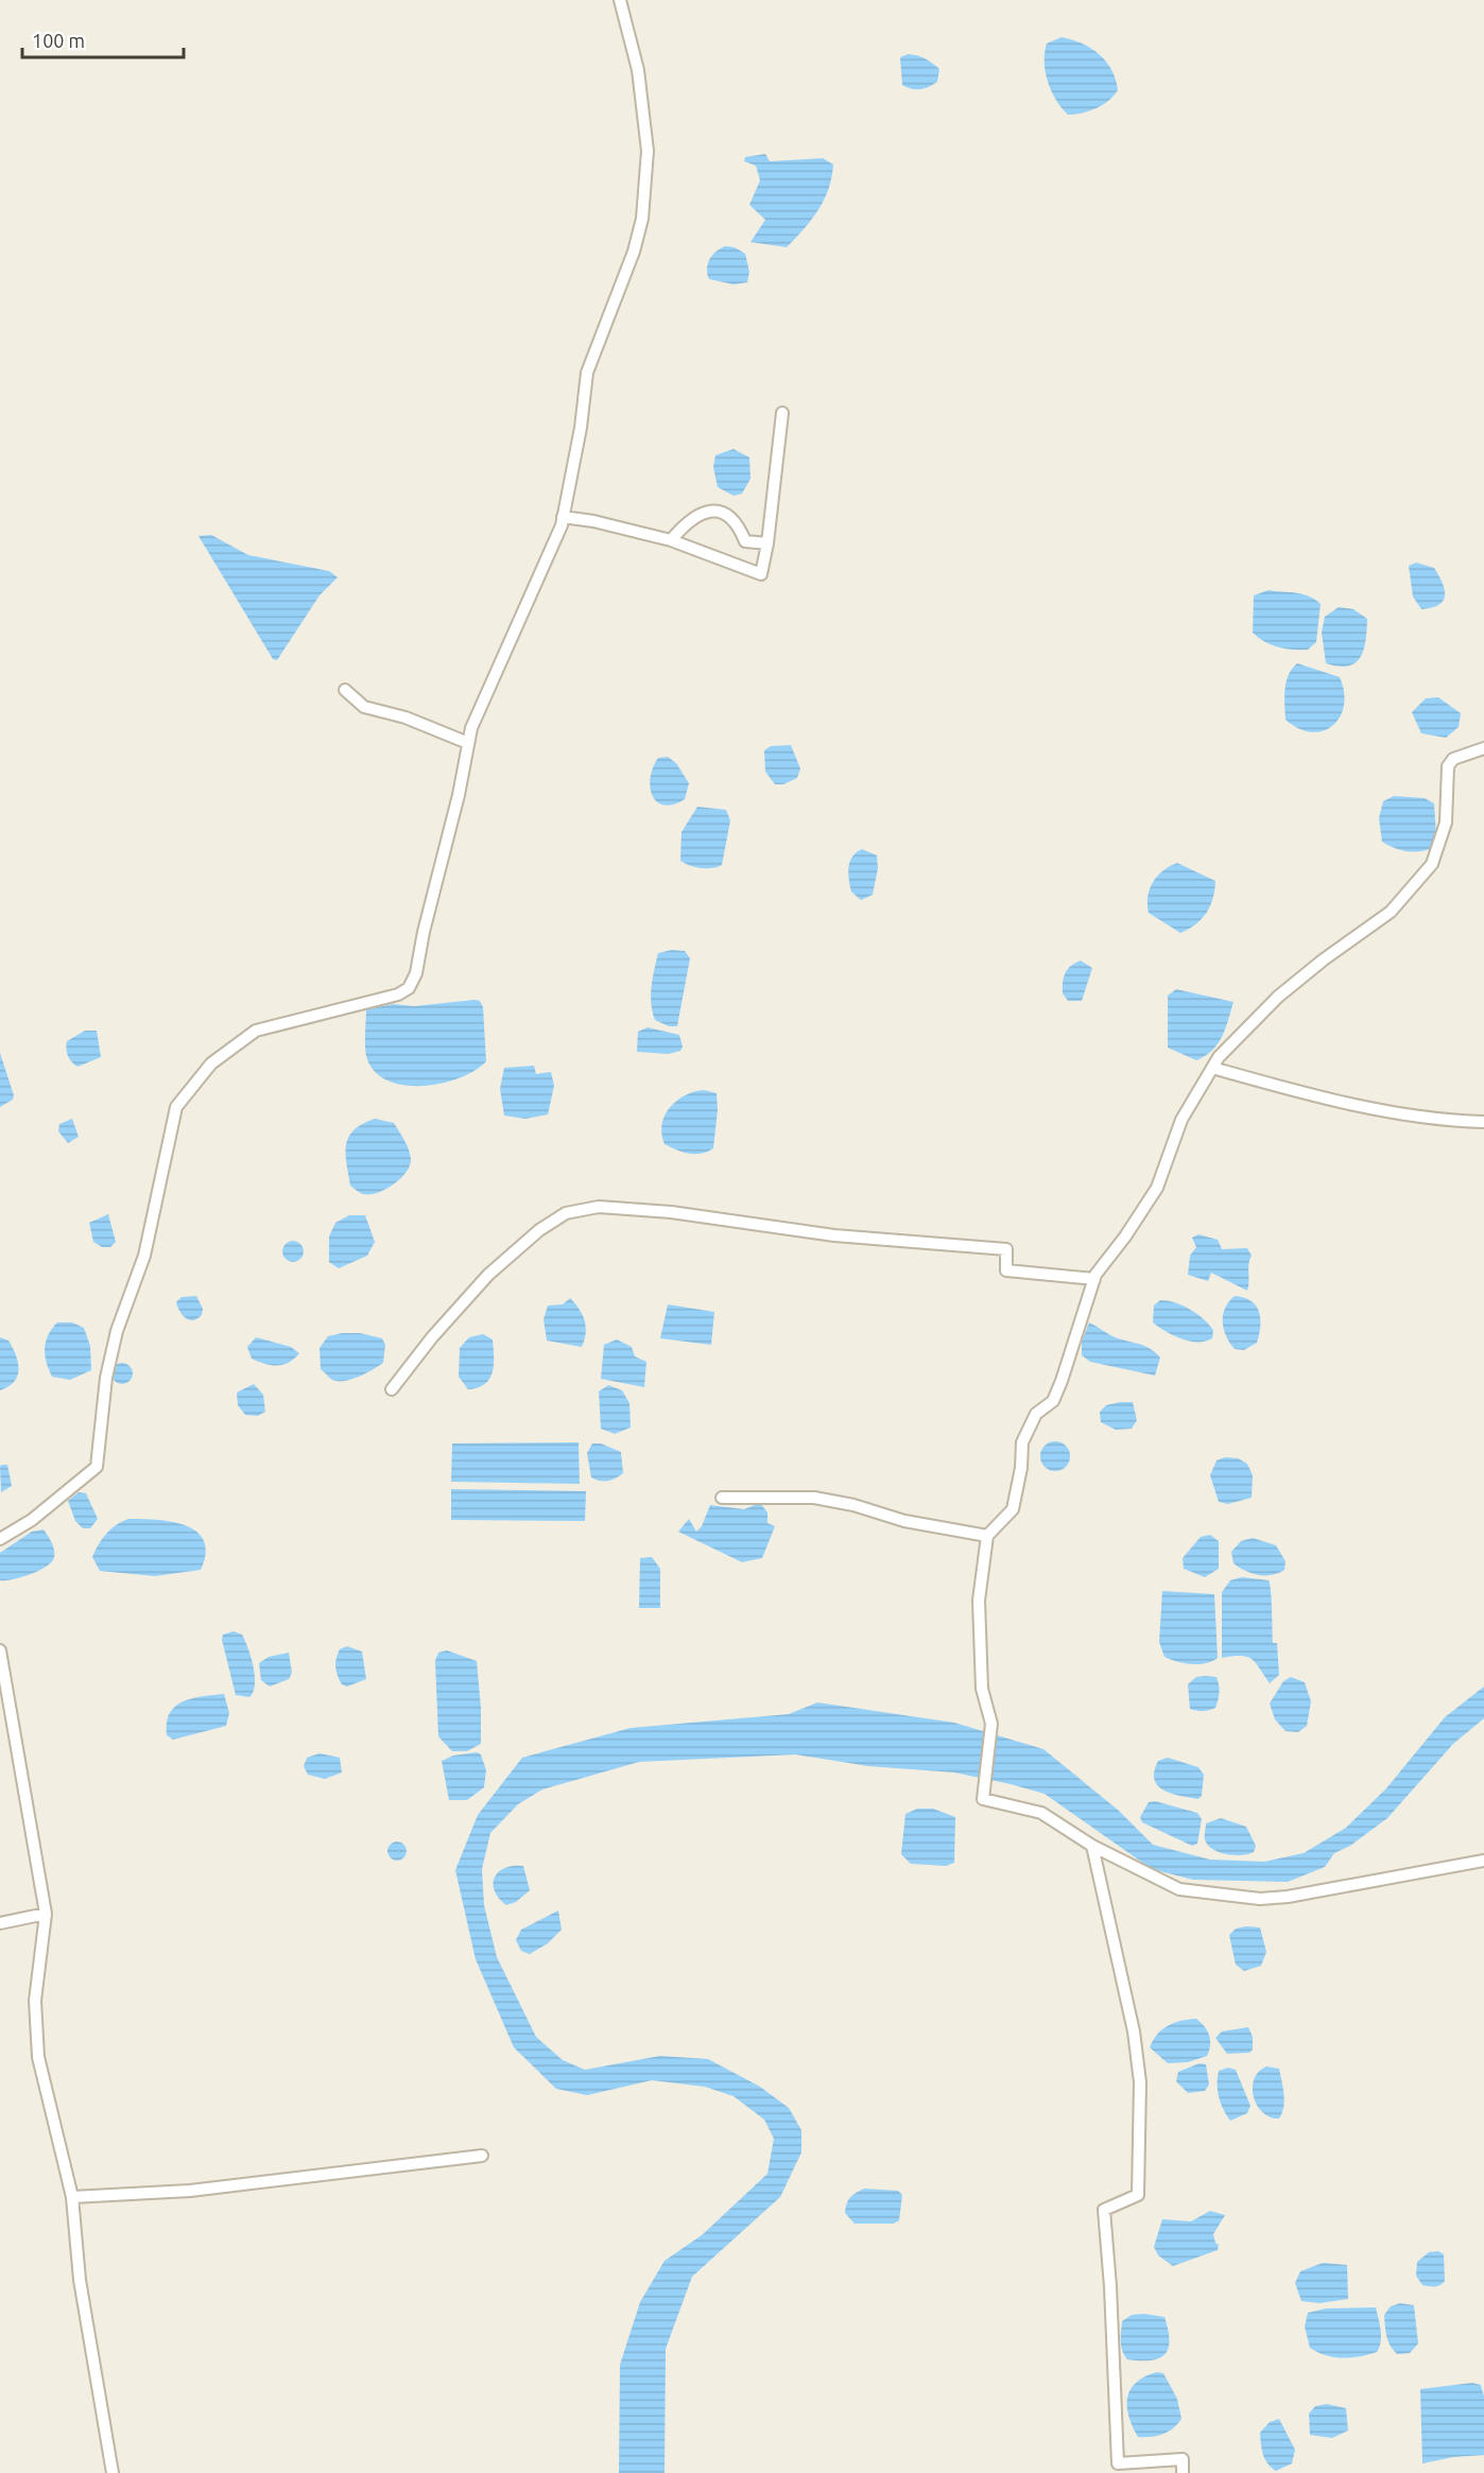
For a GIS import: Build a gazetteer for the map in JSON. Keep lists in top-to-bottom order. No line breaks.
{"scale_bar":"100 m"}
